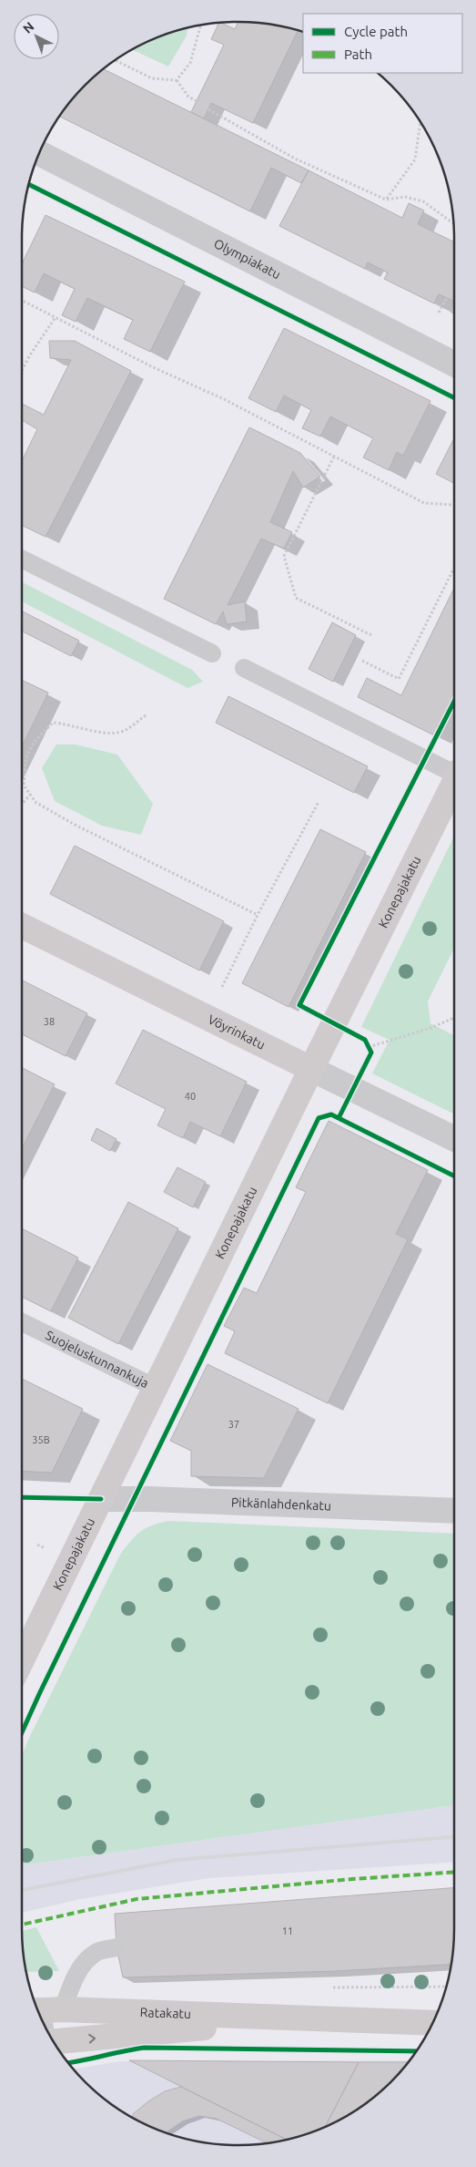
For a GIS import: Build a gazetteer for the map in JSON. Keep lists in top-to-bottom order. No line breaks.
{"streets":{"main road":["Konepajakatu","Vöyrinkatu","Ratakatu"],"street":["Olympiakatu","Pitkänlahdenkatu"],"lane":["Suojeluskunnankuja"]},"crossings":[["Konepajakatu","Vöyrinkatu"],["Konepajakatu","Suojeluskunnankuja"],["Konepajakatu","Pitkänlahdenkatu"]],"house_numbers":["38","40","37","35B","11"],"legend":["Cycle path","Path"],"north":"top left"}
